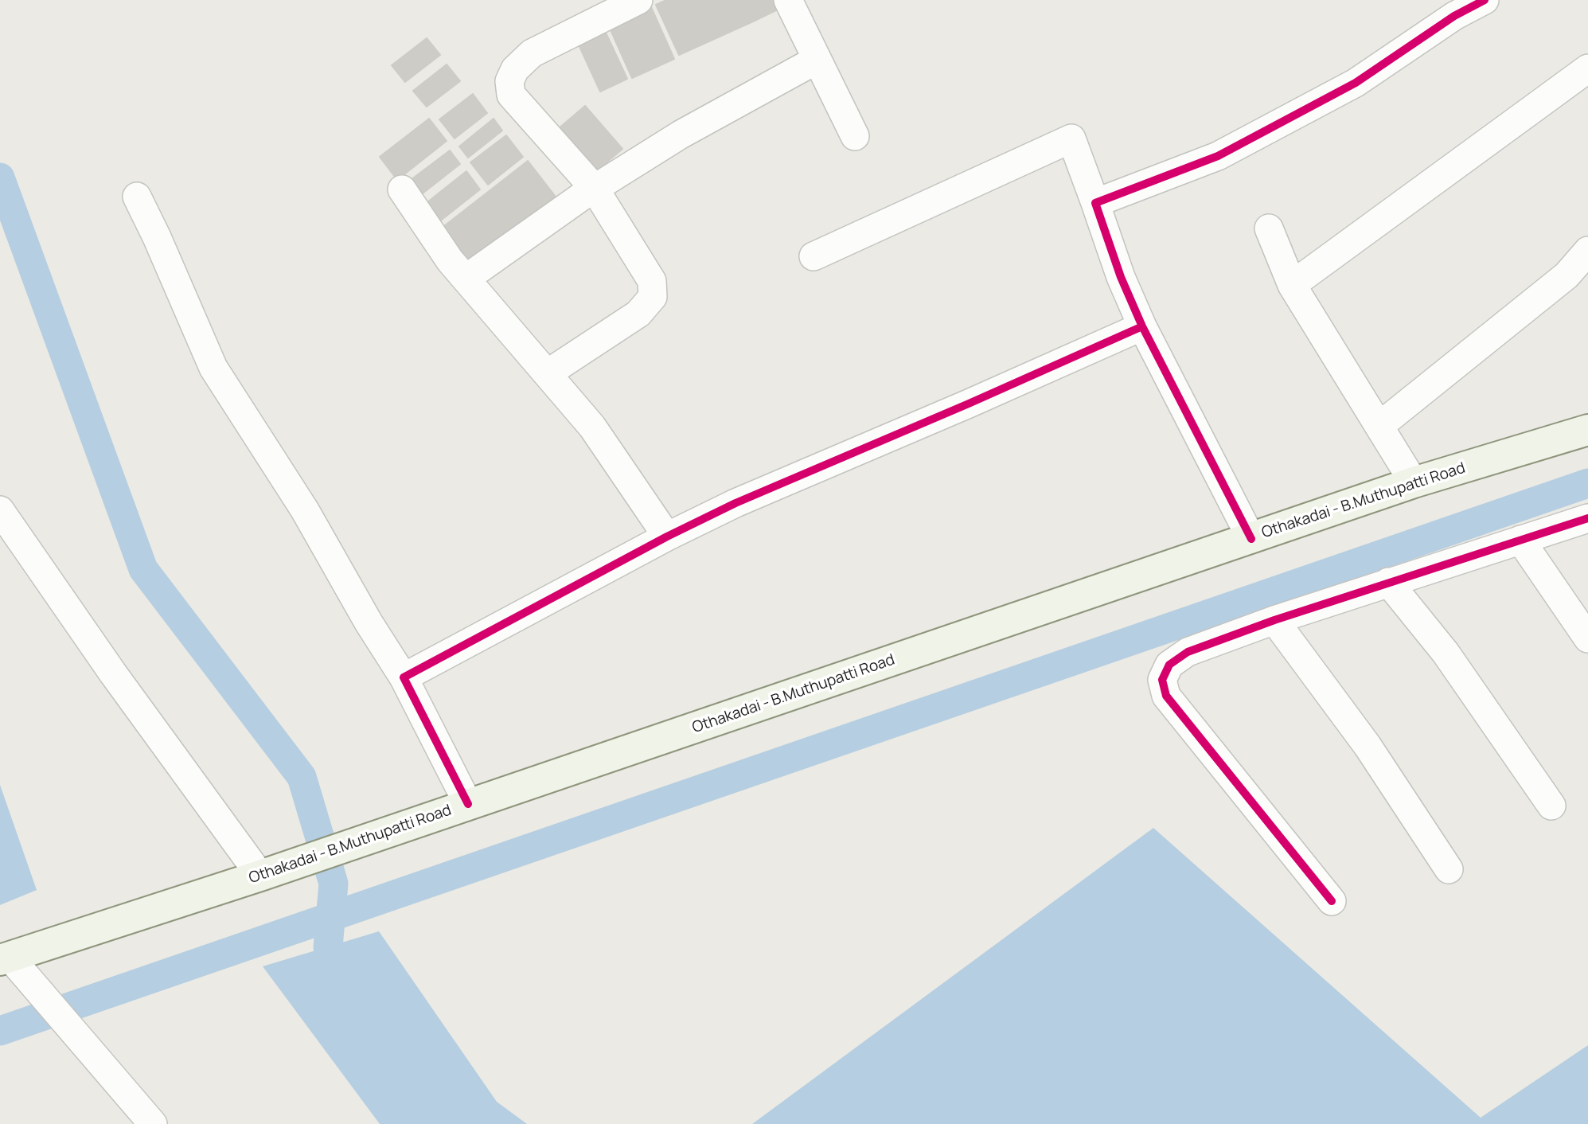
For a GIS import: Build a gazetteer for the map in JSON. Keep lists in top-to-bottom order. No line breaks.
{"streets":{"main road":["Othakadai - B.Muthupatti Road"]}}
